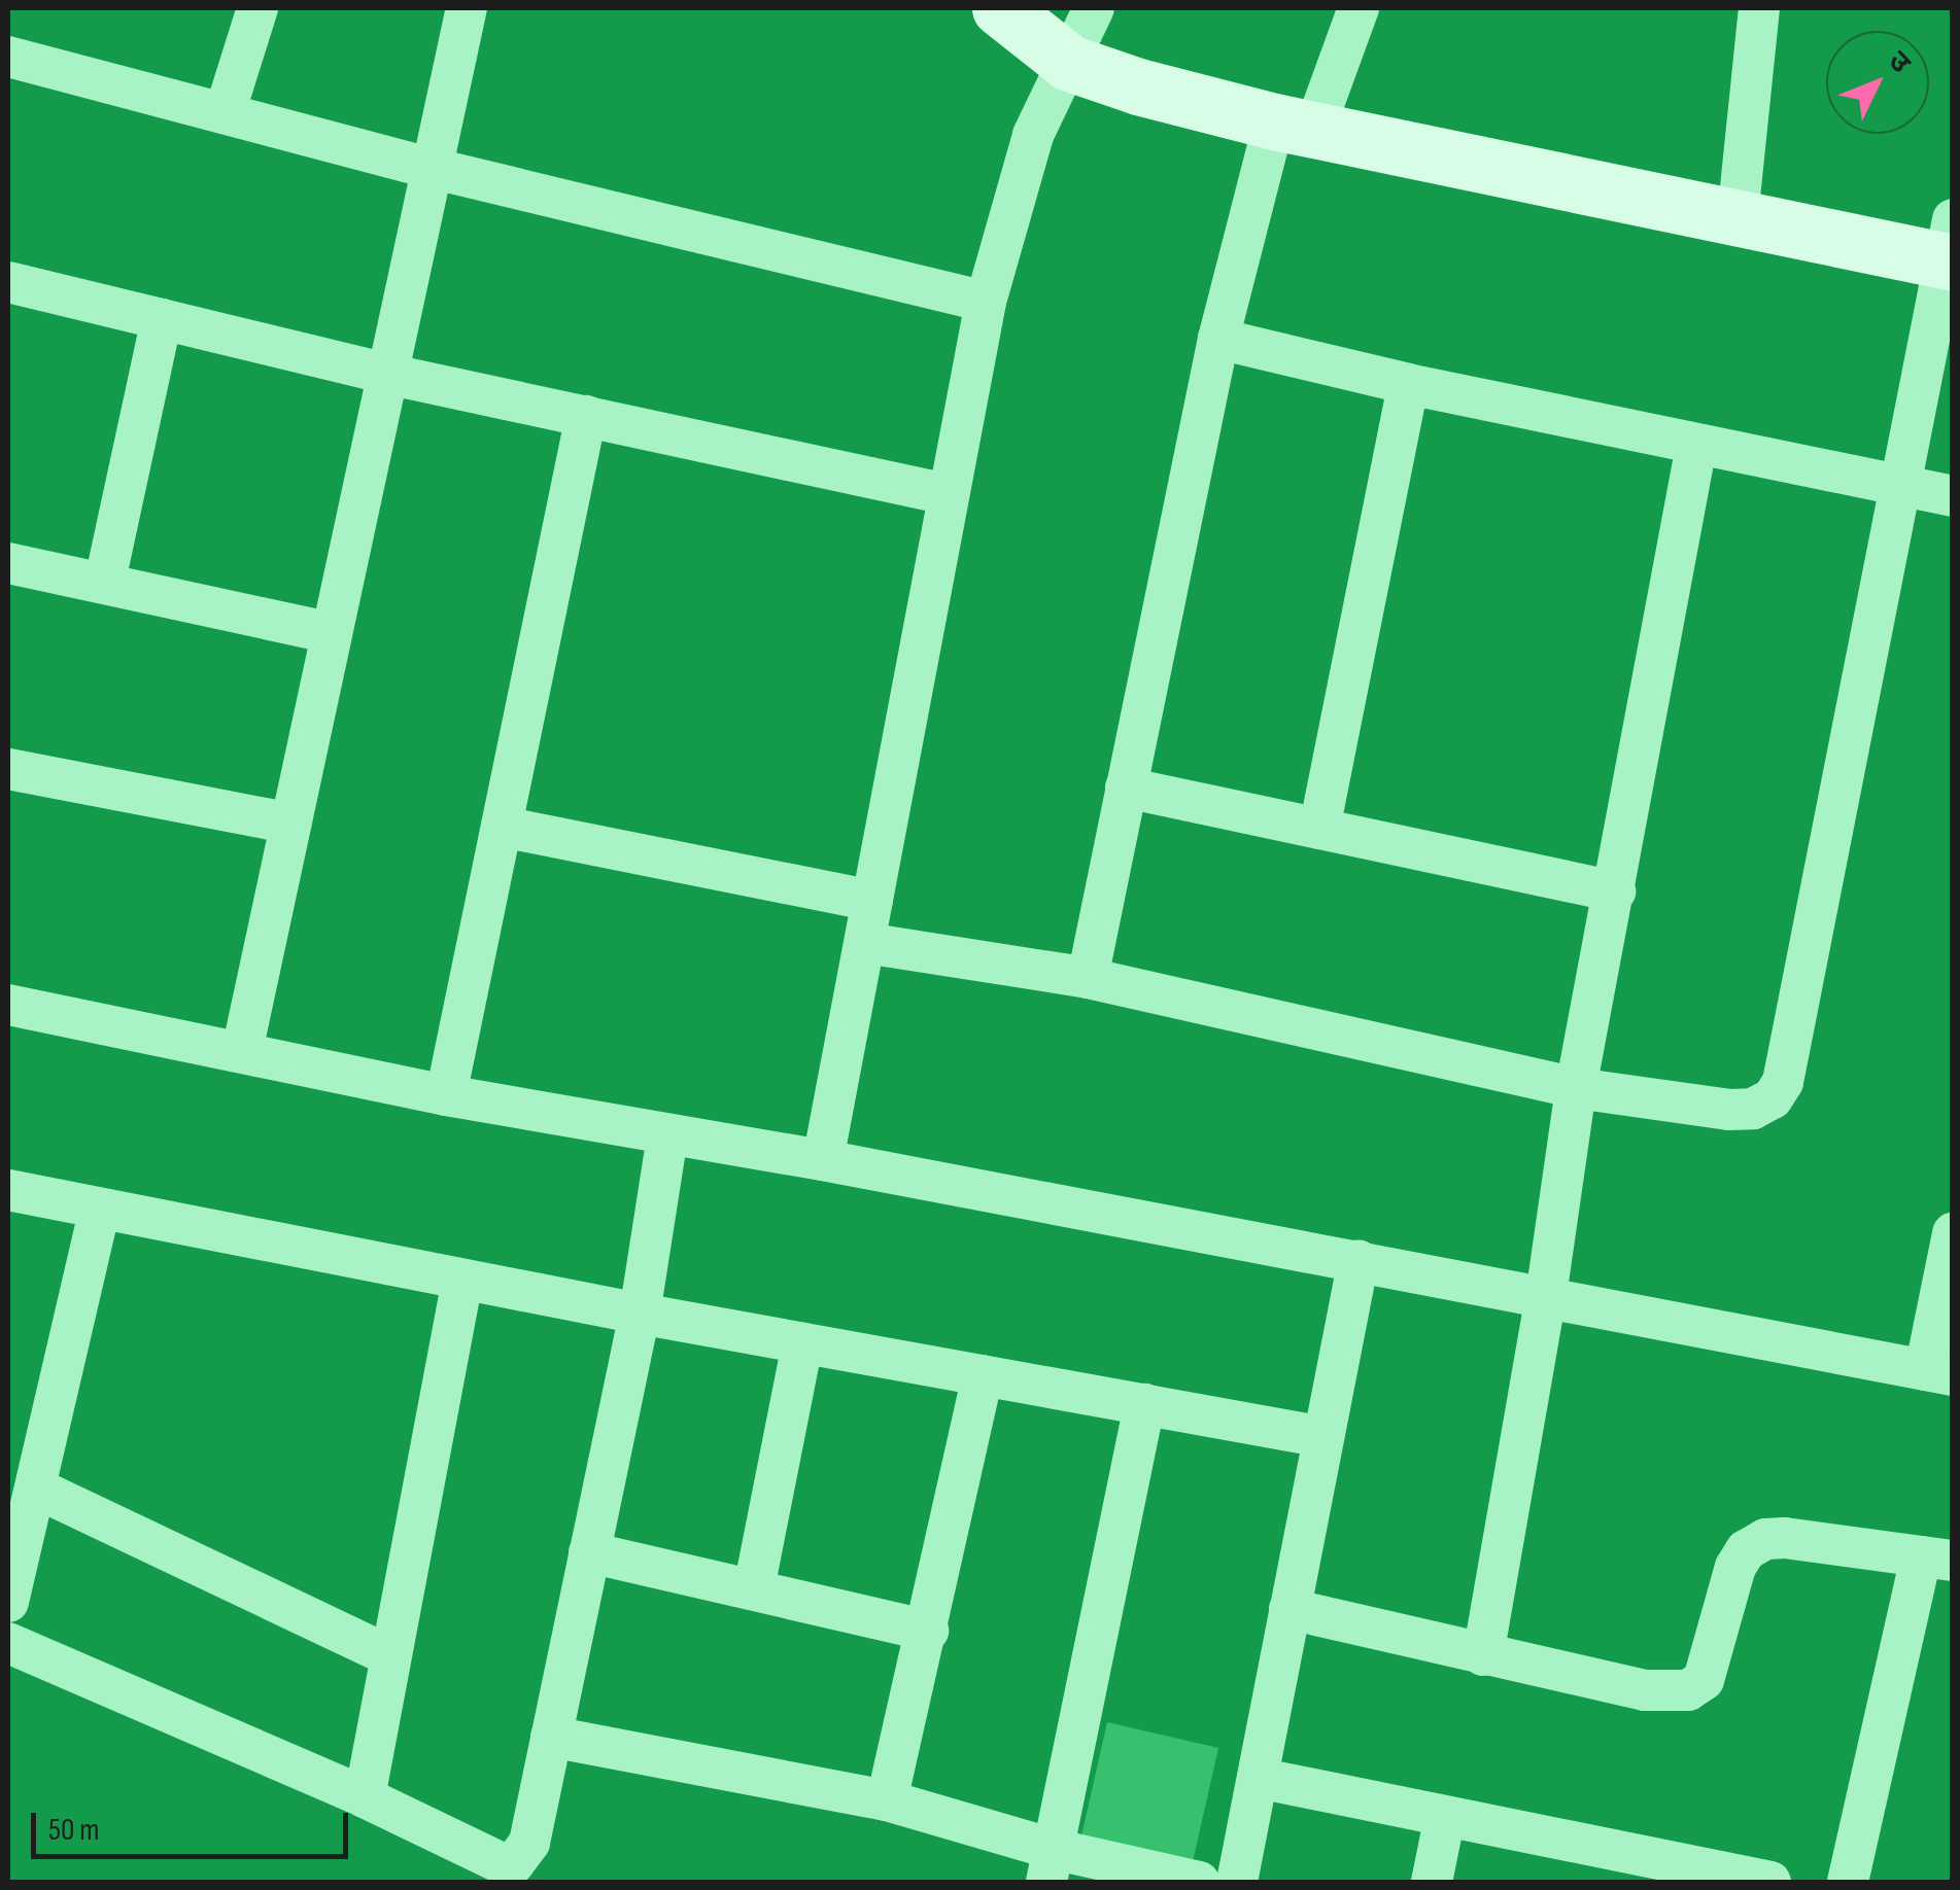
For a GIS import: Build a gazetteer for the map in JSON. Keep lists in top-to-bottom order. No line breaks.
{"scale_bar":"50 m","north":"top right"}
